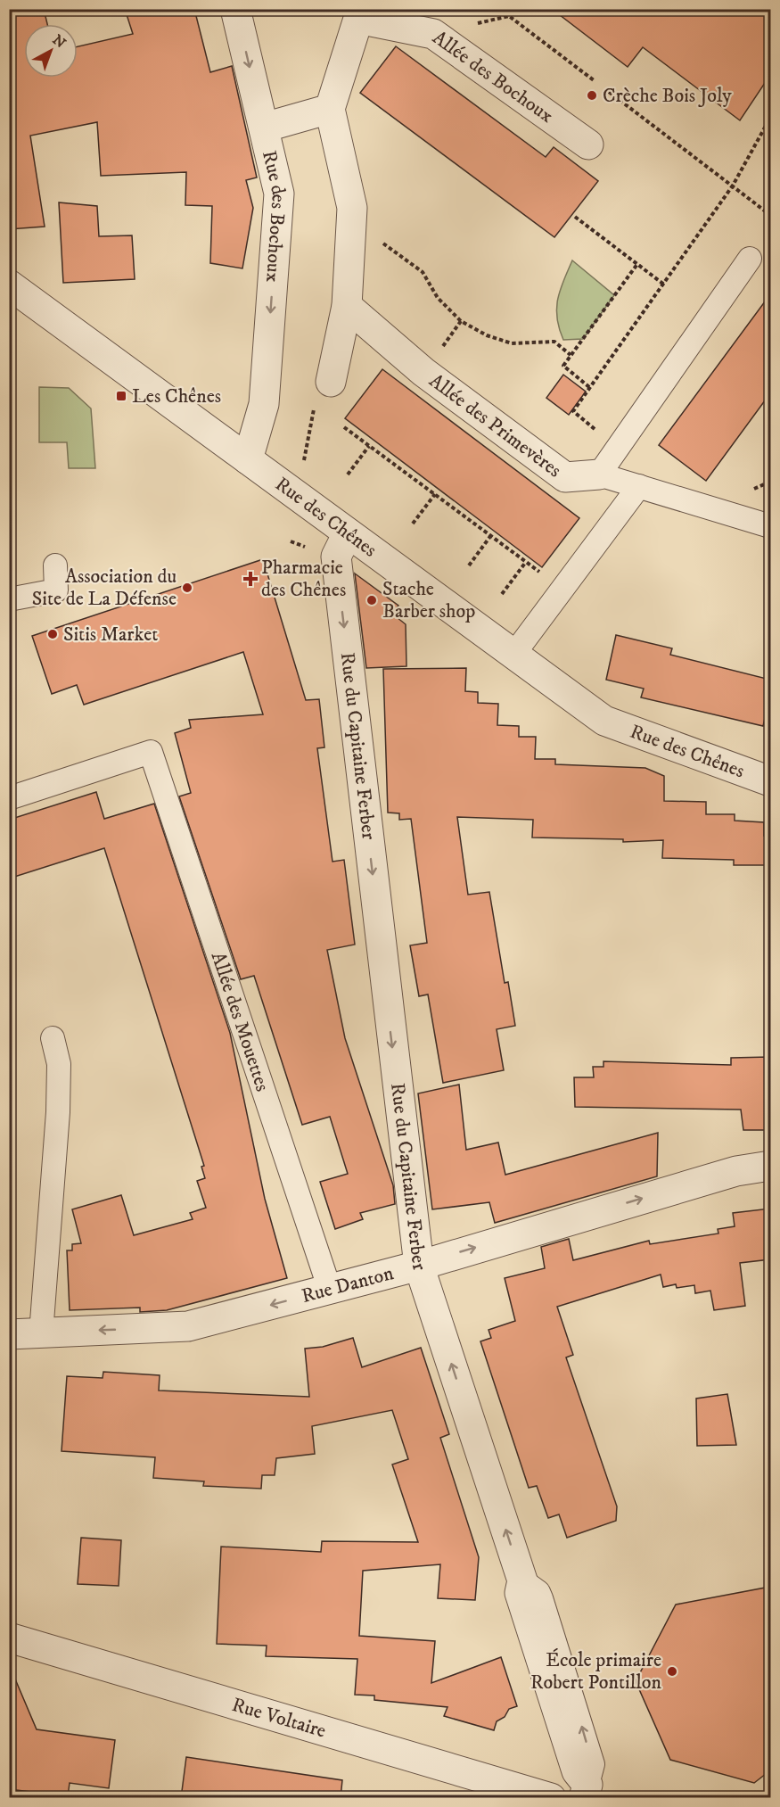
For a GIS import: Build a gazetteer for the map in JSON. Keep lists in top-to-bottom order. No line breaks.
{"streets":{"street":["Allée des Bochoux","Rue des Bochoux","Allée des Primevères","Rue des Chênes","Rue du Capitaine Ferber","Rue Danton","Rue Voltaire"],"lane":["Allée des Mouettes"]},"crossings":[["Rue des Bochoux","Rue des Chênes"],["Rue des Chênes","Rue du Capitaine Ferber"],["Rue du Capitaine Ferber","Rue Danton"],["Allée des Mouettes","Rue Danton"]],"places":{"other":["Crèche Bois Joly","Association du Site de La Défense","Stache Barber shop","Sitis Market","École primaire Robert Pontillon"],"transit":["Les Chênes"],"health":["Pharmacie des Chênes"]},"north":"top right"}
